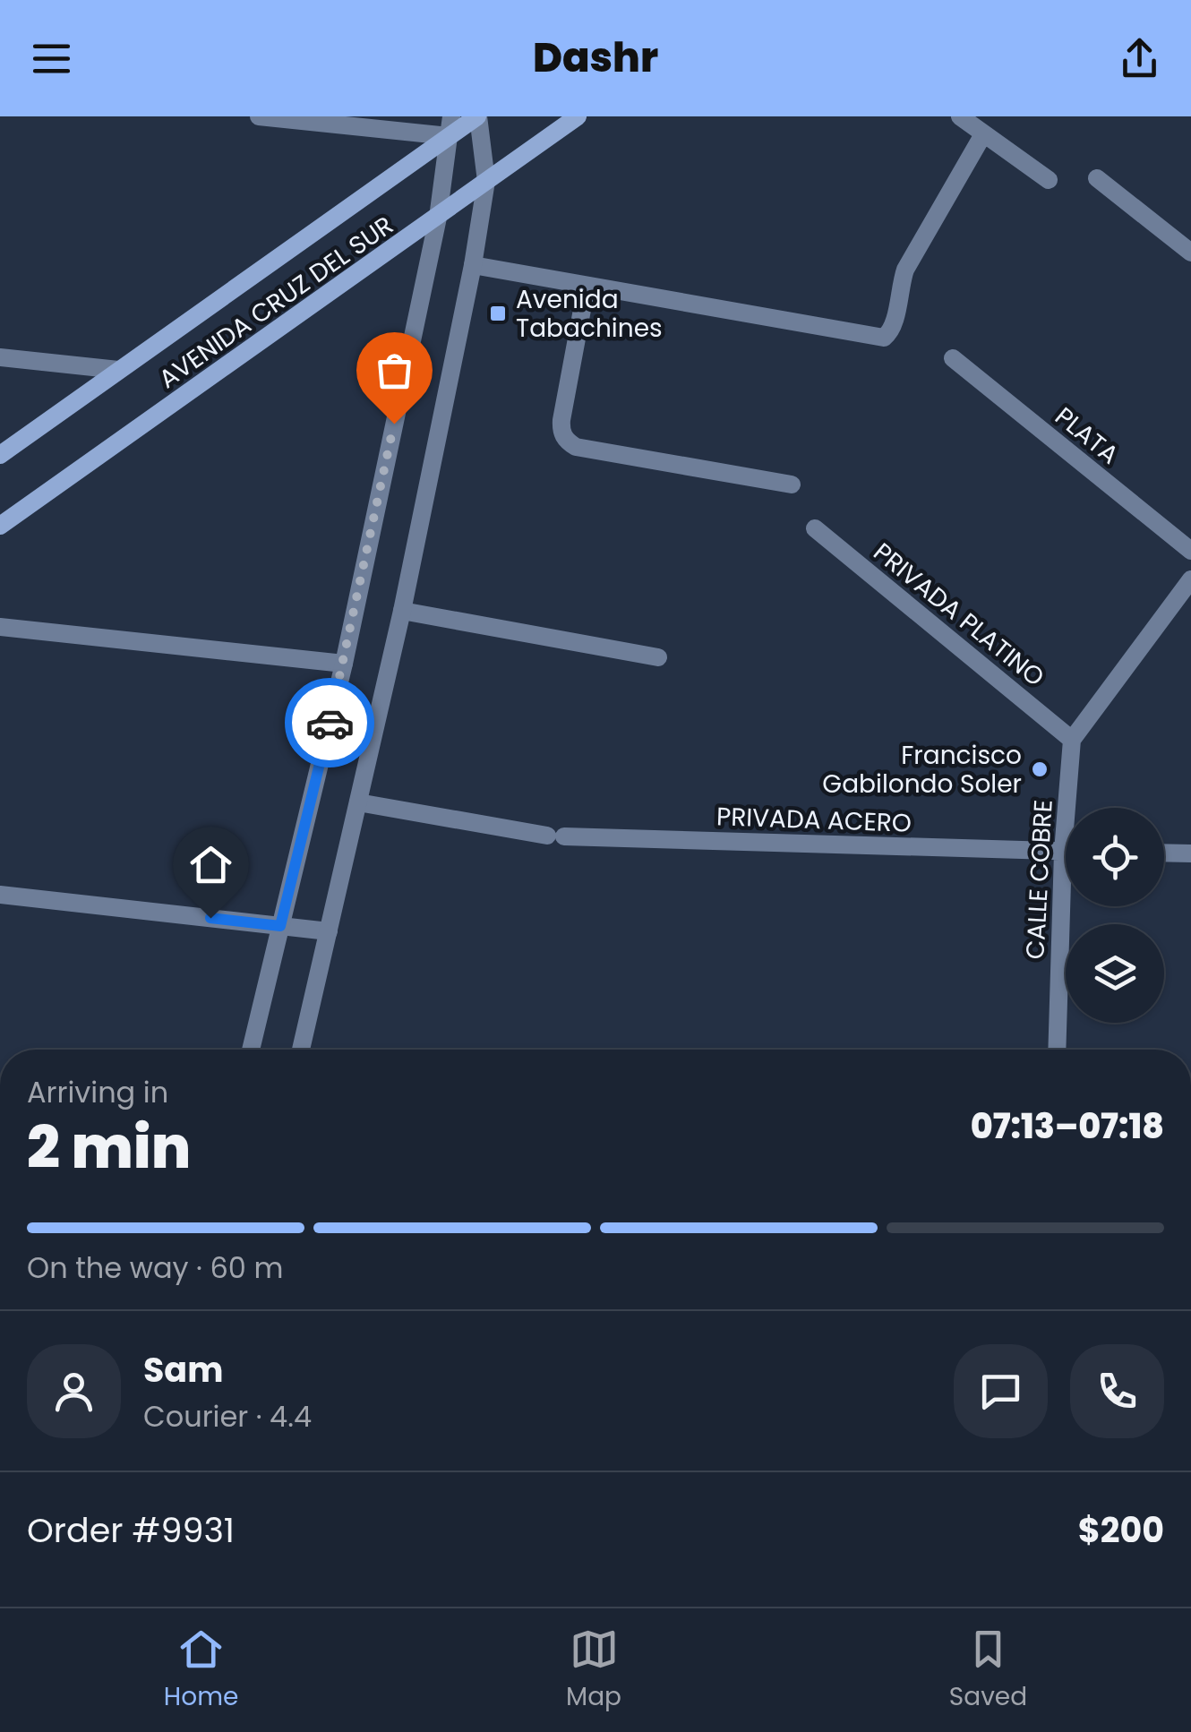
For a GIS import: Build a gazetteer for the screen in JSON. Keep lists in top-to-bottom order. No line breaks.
{"streets":{"main road":["AVENIDA CRUZ DEL SUR"],"street":["PLATA","PRIVADA PLATINO","PRIVADA ACERO","CALLE COBRE"]},"crossings":[["PRIVADA PLATINO","CALLE COBRE"]],"places":{"transit":["Avenida Tabachines"],"other":["Francisco Gabilondo Soler"]},"page":{"header":"Dashr","heading":["2 min","Arriving in","07:13–07:18"],"panel":["Sam","Courier · 4.4","Order #9931","$200"],"bar":"On the way · 60 m","tabs":["Home","Map","Saved"]}}
